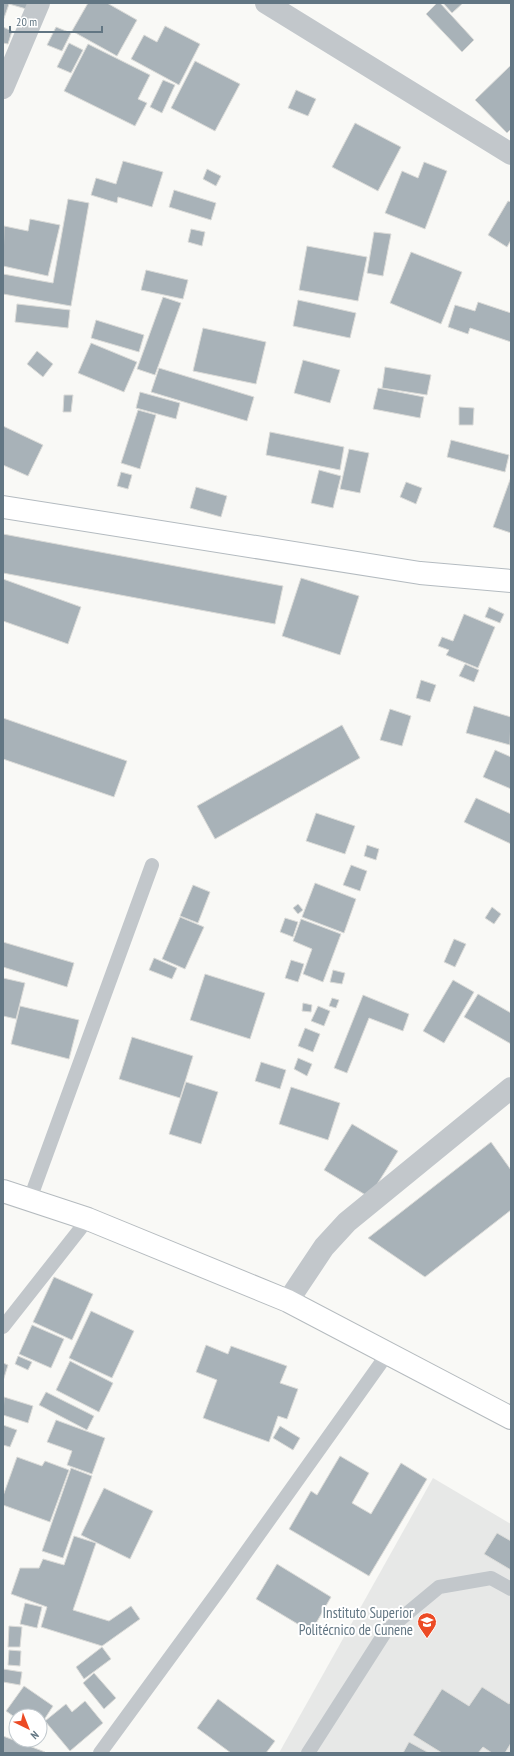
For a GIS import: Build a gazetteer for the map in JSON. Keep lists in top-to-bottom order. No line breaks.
{"places":{"school or university":["Instituto Superior Politécnico de Cunene"]},"scale_bar":"20 m","north":"bottom right"}
